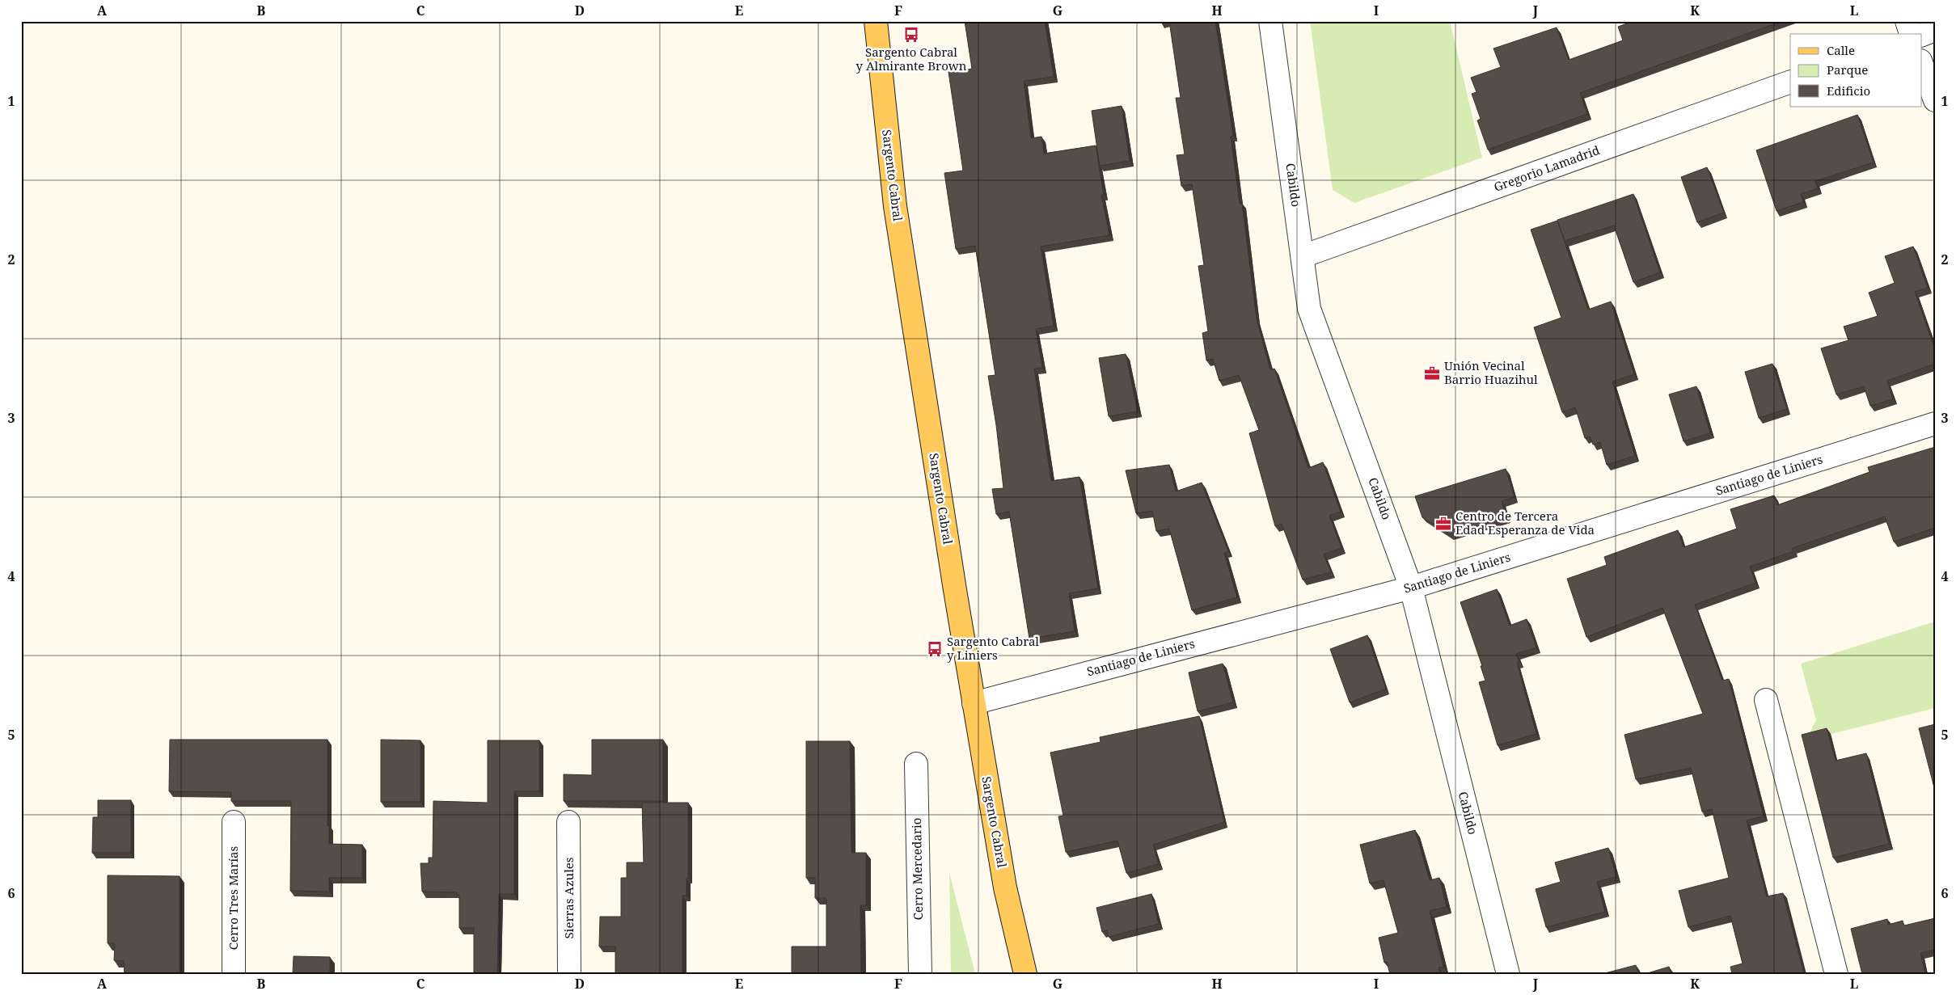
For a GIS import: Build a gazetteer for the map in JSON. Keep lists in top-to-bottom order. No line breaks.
{"streets":{"main road":["Sargento Cabral"],"street":["Gregorio Lamadrid","Cabildo","Santiago de Liniers","Cerro Mercedario","Cerro Tres Marías","Sierras Azules"]},"crossings":[["Gregorio Lamadrid","Cabildo"],["Sargento Cabral","Santiago de Liniers"],["Cabildo","Santiago de Liniers"]],"places":{"bus stop":["Sargento Cabral y Almirante Brown","Sargento Cabral y Liniers"],"office":["Unión Vecinal Barrio Huazihul","Centro de Tercera Edad Esperanza de Vida"]},"legend":["Calle","Parque","Edificio"],"grid":{"columns":["A","B","C","D","E","F","G","H","I","J","K","L"],"rows":["1","2","3","4","5","6"]}}
